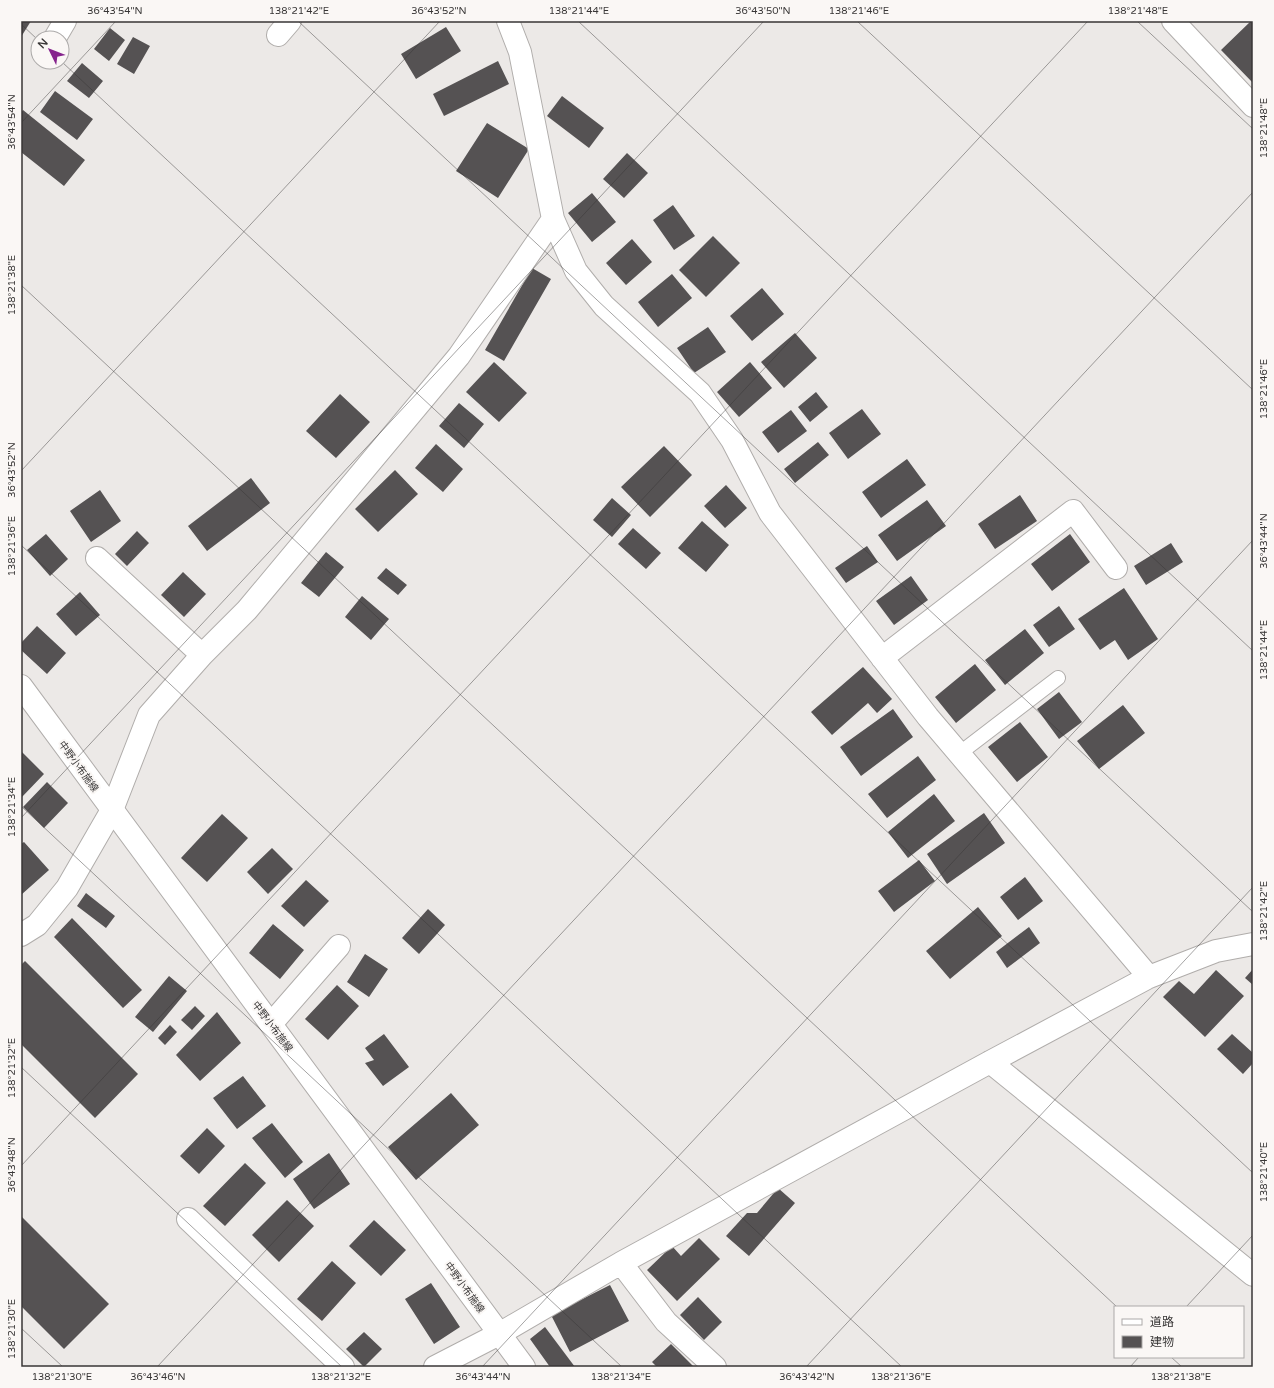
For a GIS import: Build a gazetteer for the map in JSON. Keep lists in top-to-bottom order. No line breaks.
{"streets":{"street":["中野小布施線"]},"legend":["道路","建物"],"north":"top left","coordinates":["36°43'54\"N","138°21'42\"E","36°43'52\"N","138°21'44\"E","36°43'50\"N","138°21'46\"E","138°21'48\"E","138°21'38\"E","36°43'44\"N","138°21'36\"E","138°21'34\"E","138°21'32\"E","36°43'48\"N","138°21'40\"E","138°21'30\"E","36°43'46\"N","36°43'42\"N"]}
